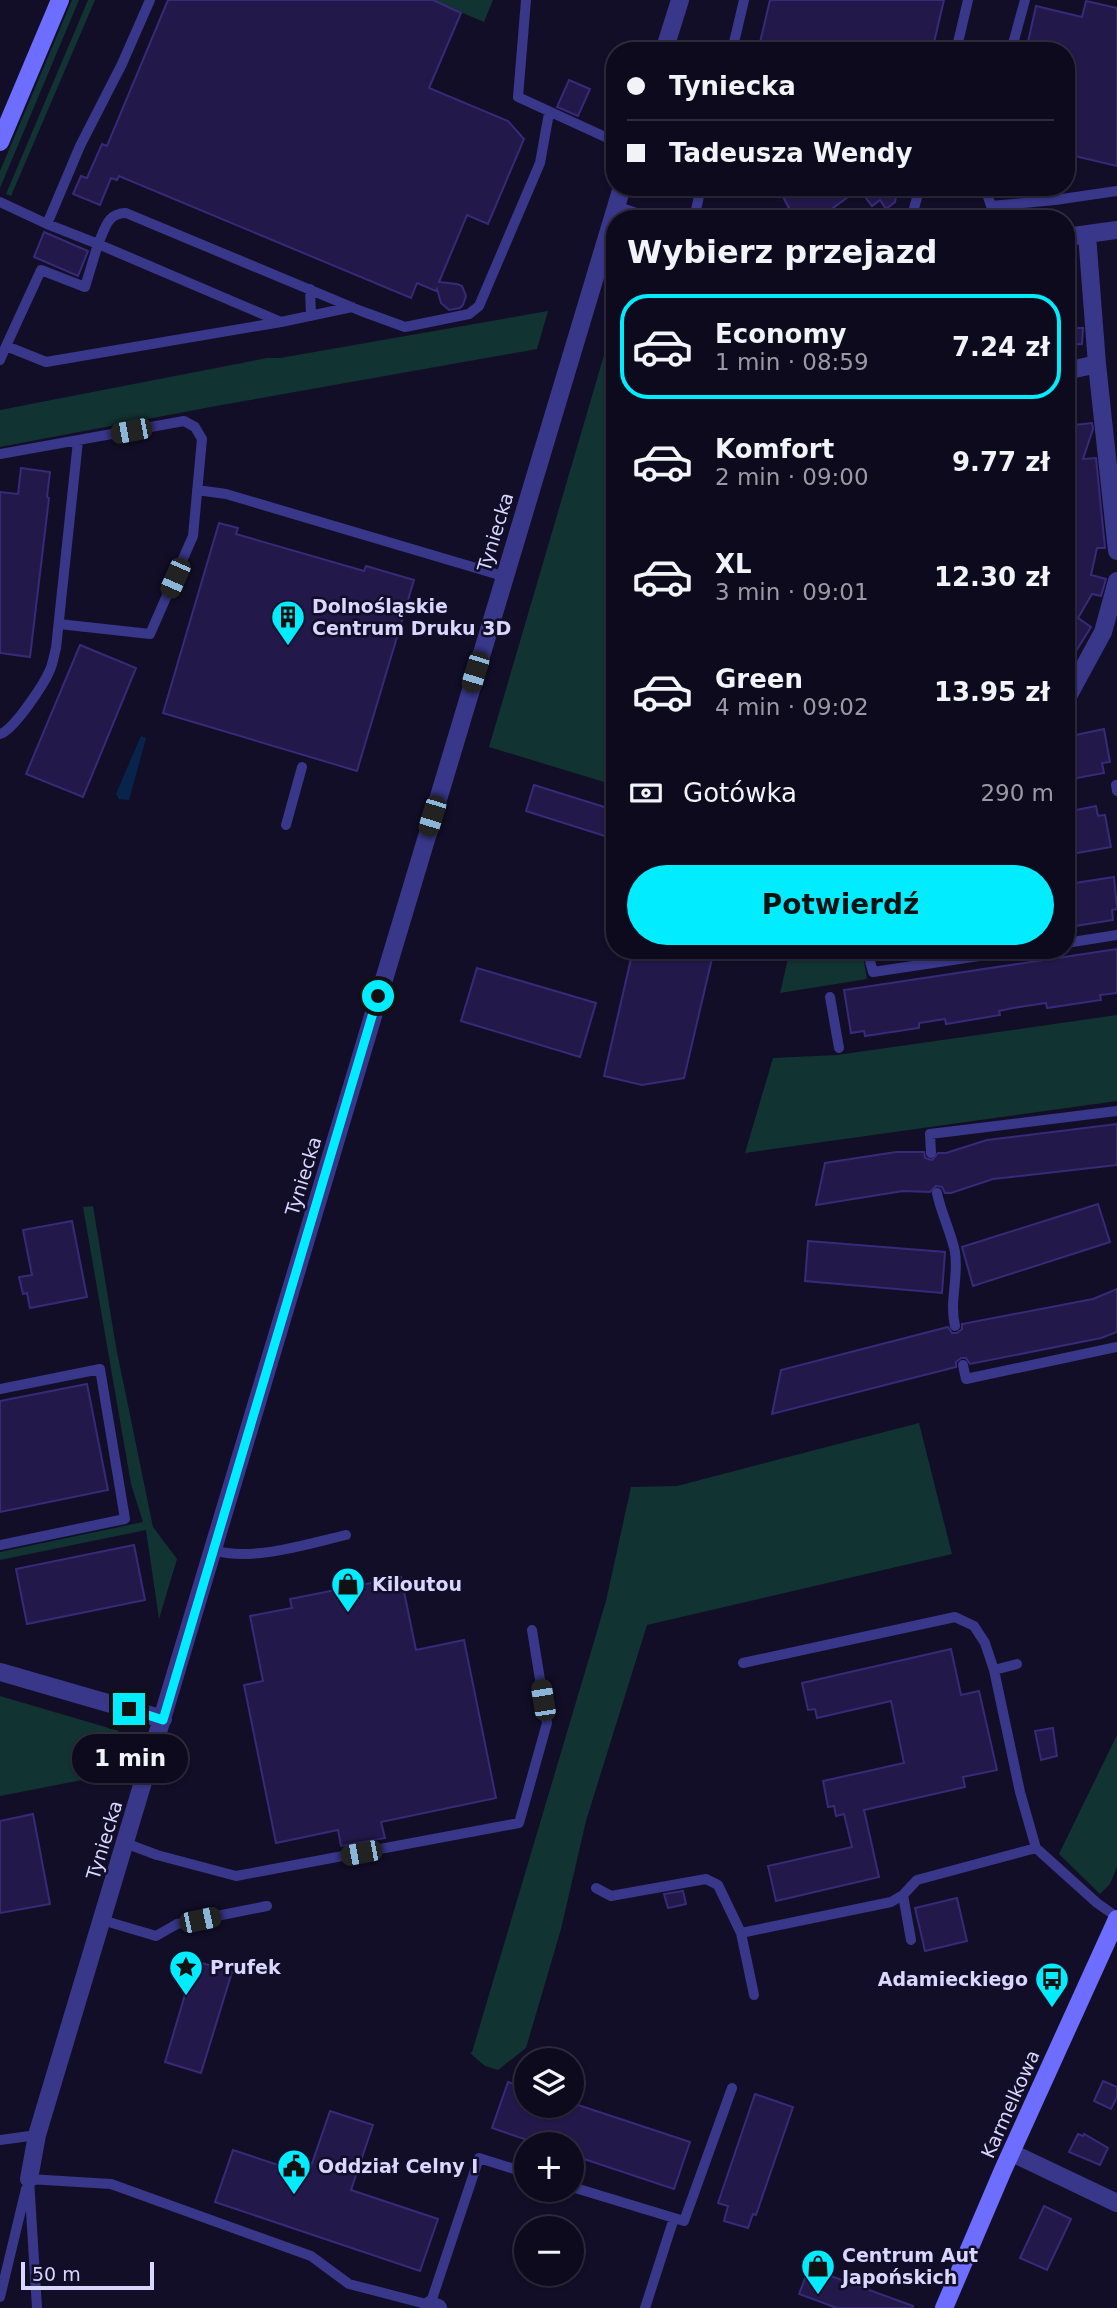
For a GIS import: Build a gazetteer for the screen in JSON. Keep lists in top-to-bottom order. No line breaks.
{"streets":{"street":["Tyniecka","Karmelkowa"]},"places":{"building":["Dolnośląskie Centrum Druku 3D"],"shop":["Kiloutou","Centrum Aut Japońskich"],"place":["Prufek"],"bus stop":["Adamieckiego"],"public building":["Oddział Celny I"]},"scale_bar":"50 m","page":{"banner":["Tyniecka","Tadeusza Wendy"],"heading":"Wybierz przejazd","list":[{"name":"Economy","note":"1 min · 08:59","value":"7.24 zł"},{"name":"Komfort","note":"2 min · 09:00","value":"9.77 zł"},{"name":"XL","note":"3 min · 09:01","value":"12.30 zł"},{"name":"Green","note":"4 min · 09:02","value":"13.95 zł"}],"pay":["Gotówka","290 m"],"buttons":"Potwierdź","bubble":"1 min","map_buttons":["+","−"],"scale":"50 m"}}
